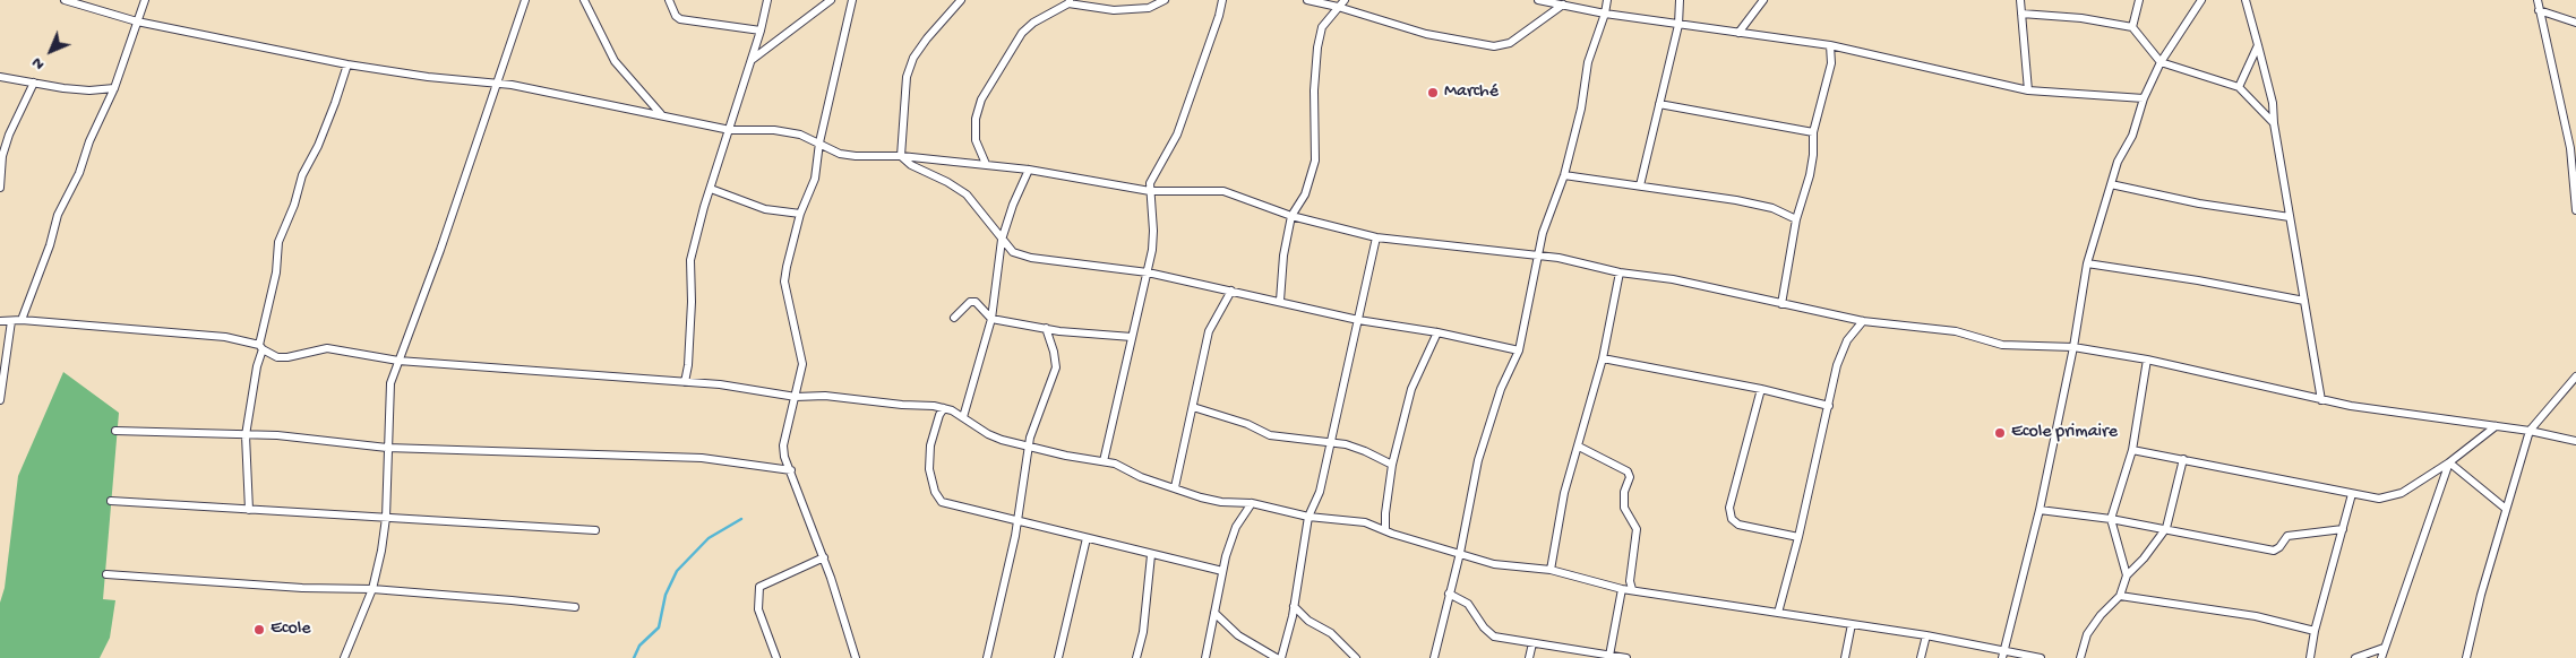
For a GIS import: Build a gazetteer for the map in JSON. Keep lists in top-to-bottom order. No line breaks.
{"places":["Marché","Ecole primaire","Ecole"],"north":"bottom left"}
